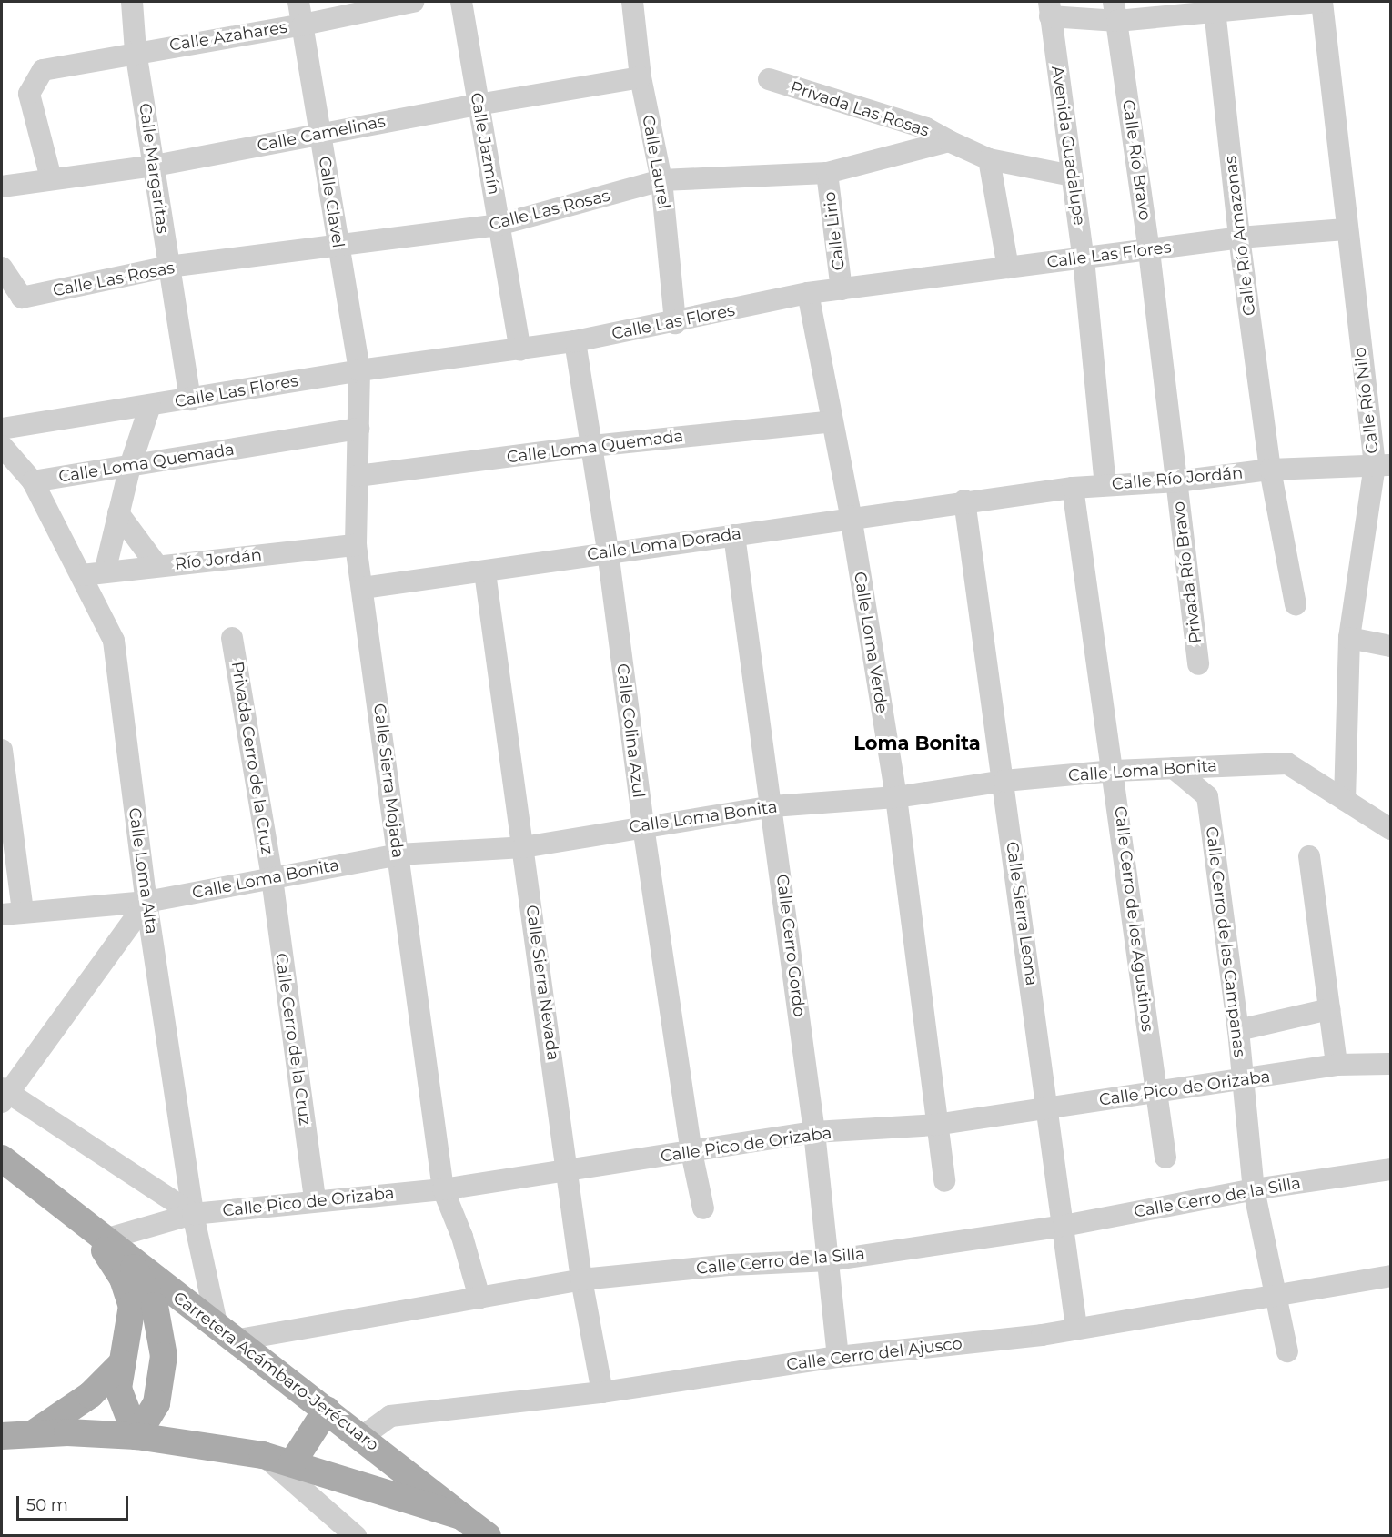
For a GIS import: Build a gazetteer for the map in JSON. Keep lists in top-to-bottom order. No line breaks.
{"streets":{"main road":["Carretera Acámbaro-Jerécuaro"],"street":["Calle Azahares","Privada Las Rosas","Calle Camelinas","Calle Jazmín","Avenida Guadalupe","Calle Río Bravo","Calle Laurel","Calle Margaritas","Calle Clavel","Calle Las Rosas","Calle Lirio","Calle Río Amazonas","Calle Las Flores","Calle Río Nilo","Calle Loma Quemada","Calle Río Jordán","Calle Loma Dorada","Río Jordán","Privada Río Bravo","Calle Loma Verde","Calle Colina Azul","Privada Cerro de la Cruz","Calle Loma Bonita","Calle Sierra Mojada","Calle Loma Alta","Calle Sierra Leona","Calle Cerro de los Agustinos","Calle Cerro de las Campanas","Calle Cerro Gordo","Calle Sierra Nevada","Calle Cerro de la Cruz","Calle Pico de Orizaba","Calle Cerro de la Silla","Calle Cerro del Ajusco"]},"crossings":[["Calle Azahares","Calle Camelinas"],["Calle Azahares","Calle Margaritas"],["Calle Azahares","Calle Clavel"],["Privada Las Rosas","Calle Las Rosas"],["Calle Camelinas","Calle Jazmín"],["Calle Camelinas","Calle Laurel"],["Calle Camelinas","Calle Margaritas"],["Calle Camelinas","Calle Clavel"],["Calle Jazmín","Calle Las Rosas"],["Calle Jazmín","Calle Las Flores"],["Avenida Guadalupe","Calle Las Flores"],["Avenida Guadalupe","Calle Río Jordán"],["Calle Río Bravo","Calle Las Flores"],["Calle Río Bravo","Calle Río Jordán"],["Calle Río Bravo","Privada Río Bravo"],["Calle Laurel","Calle Las Rosas"],["Calle Laurel","Calle Las Flores"],["Calle Margaritas","Calle Las Rosas"],["Calle Margaritas","Calle Las Flores"],["Calle Clavel","Calle Las Rosas"],["Calle Clavel","Calle Las Flores"],["Calle Clavel","Calle Sierra Mojada"],["Calle Las Rosas","Calle Lirio"],["Calle Lirio","Calle Las Flores"],["Calle Río Amazonas","Calle Las Flores"],["Calle Río Amazonas","Calle Río Jordán"],["Calle Las Flores","Calle Río Nilo"],["Calle Las Flores","Calle Loma Verde"],["Calle Las Flores","Calle Colina Azul"],["Calle Las Flores","Calle Sierra Mojada"],["Calle Río Nilo","Calle Río Jordán"],["Calle Río Nilo","Calle Loma Bonita"],["Calle Loma Quemada","Calle Loma Verde"],["Calle Loma Quemada","Calle Colina Azul"],["Calle Loma Quemada","Calle Sierra Mojada"],["Calle Loma Quemada","Calle Loma Alta"],["Calle Río Jordán","Calle Loma Dorada"],["Calle Río Jordán","Privada Río Bravo"],["Calle Río Jordán","Calle Sierra Leona"],["Calle Río Jordán","Calle Cerro de los Agustinos"],["Calle Loma Dorada","Calle Loma Verde"],["Calle Loma Dorada","Calle Colina Azul"],["Calle Loma Dorada","Calle Sierra Mojada"],["Calle Loma Dorada","Calle Sierra Leona"],["Calle Loma Dorada","Calle Cerro Gordo"],["Calle Loma Dorada","Calle Sierra Nevada"],["Río Jordán","Calle Sierra Mojada"],["Río Jordán","Calle Loma Alta"],["Calle Loma Verde","Calle Loma Bonita"],["Calle Loma Verde","Calle Pico de Orizaba"],["Calle Colina Azul","Calle Loma Bonita"],["Calle Colina Azul","Calle Pico de Orizaba"],["Privada Cerro de la Cruz","Calle Loma Bonita"],["Privada Cerro de la Cruz","Calle Cerro de la Cruz"],["Calle Loma Bonita","Calle Sierra Mojada"],["Calle Loma Bonita","Calle Loma Alta"],["Calle Loma Bonita","Calle Sierra Leona"],["Calle Loma Bonita","Calle Cerro de los Agustinos"],["Calle Loma Bonita","Calle Cerro de las Campanas"],["Calle Loma Bonita","Calle Cerro Gordo"],["Calle Loma Bonita","Calle Sierra Nevada"],["Calle Loma Bonita","Calle Cerro de la Cruz"],["Calle Sierra Mojada","Calle Pico de Orizaba"],["Calle Sierra Mojada","Calle Cerro de la Silla"],["Calle Loma Alta","Calle Pico de Orizaba"],["Calle Loma Alta","Calle Cerro de la Silla"],["Calle Loma Alta","Carretera Acámbaro-Jerécuaro"],["Calle Sierra Leona","Calle Pico de Orizaba"],["Calle Sierra Leona","Calle Cerro de la Silla"],["Calle Sierra Leona","Calle Cerro del Ajusco"],["Calle Cerro de los Agustinos","Calle Pico de Orizaba"],["Calle Cerro de las Campanas","Calle Pico de Orizaba"],["Calle Cerro de las Campanas","Calle Cerro de la Silla"],["Calle Cerro de las Campanas","Calle Cerro del Ajusco"],["Calle Cerro Gordo","Calle Pico de Orizaba"],["Calle Cerro Gordo","Calle Cerro de la Silla"],["Calle Cerro Gordo","Calle Cerro del Ajusco"],["Calle Sierra Nevada","Calle Pico de Orizaba"],["Calle Sierra Nevada","Calle Cerro de la Silla"],["Calle Sierra Nevada","Calle Cerro del Ajusco"],["Calle Cerro de la Cruz","Calle Pico de Orizaba"],["Calle Pico de Orizaba","Carretera Acámbaro-Jerécuaro"],["Calle Cerro de la Silla","Carretera Acámbaro-Jerécuaro"],["Calle Cerro del Ajusco","Carretera Acámbaro-Jerécuaro"]],"districts":["Loma Bonita"],"scale_bar":"50 m"}
